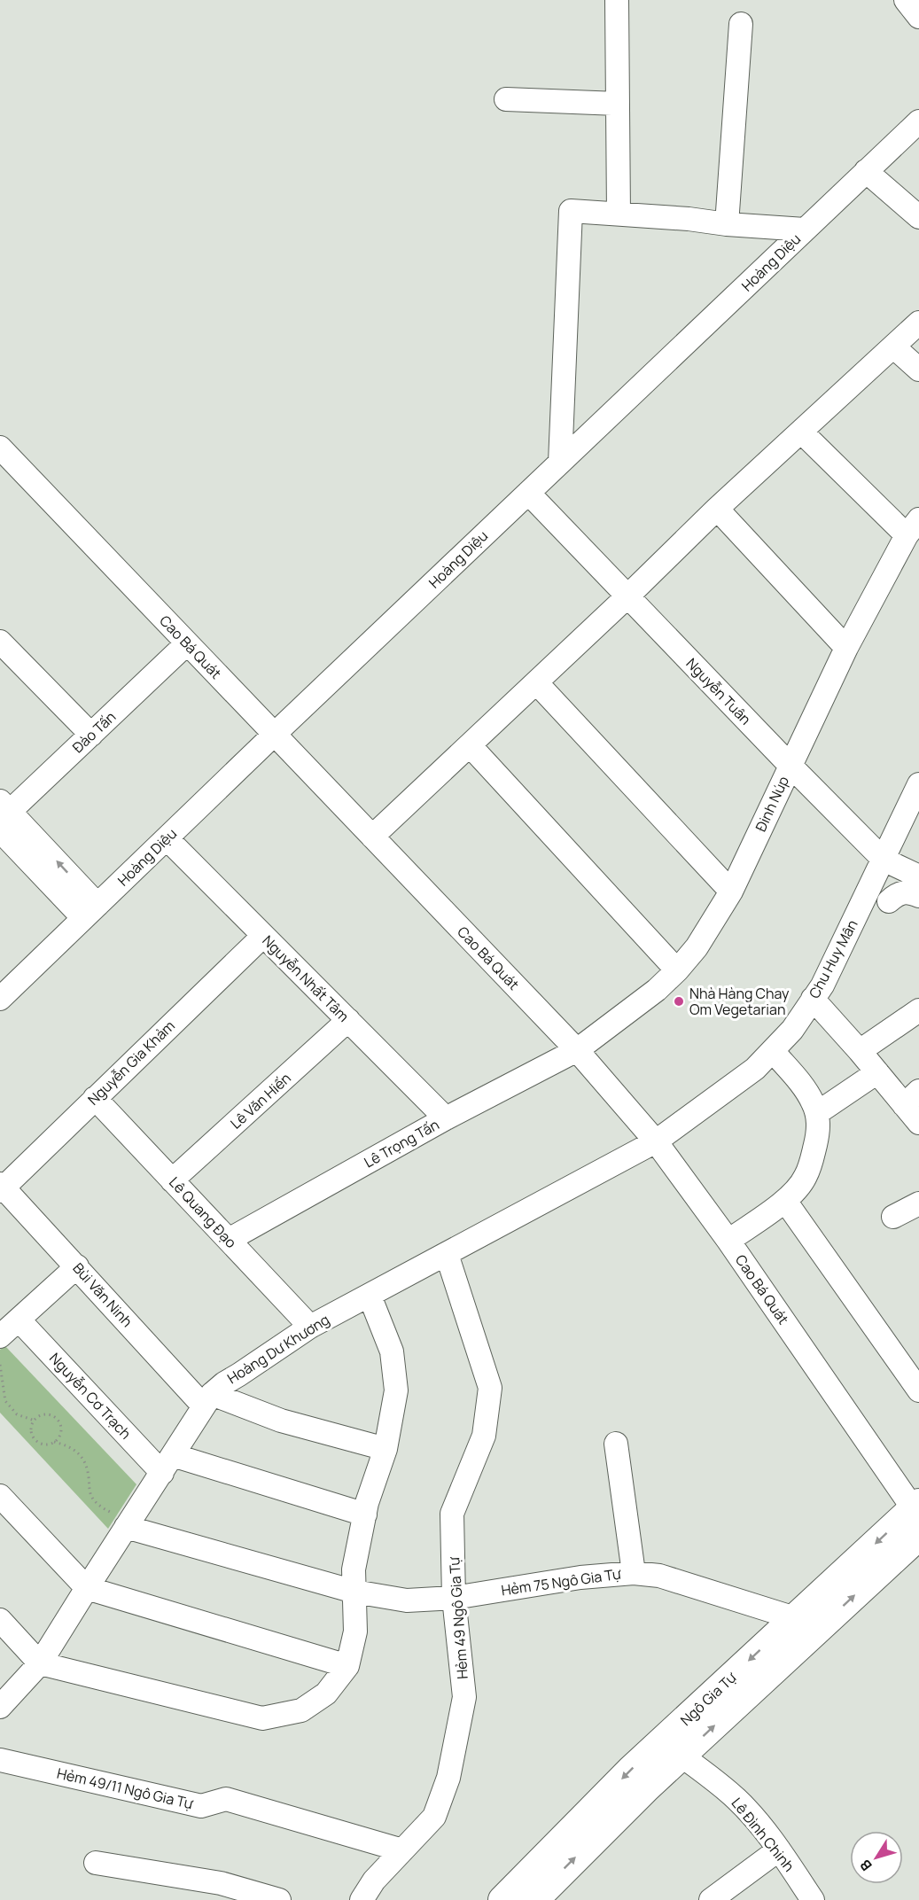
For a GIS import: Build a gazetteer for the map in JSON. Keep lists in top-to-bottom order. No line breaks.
{"streets":{"main road":["Ngô Gia Tự"],"street":["Hoàng Diệu","Cao Bá Quát","Nguyễn Tuân","Đào Tấn","Đinh Núp","Chu Huy Mân","Nguyễn Nhất Tâm","Nguyễn Gia Khảm","Lê Văn Hiến","Lê Trọng Tấn","Lê Quang Đạo","Bùi Văn Ninh","Hoàng Dư Khương","Nguyễn Cơ Trạch","Hẻm 75 Ngô Gia Tự","Hẻm 49 Ngô Gia Tự","Hẻm 49/11 Ngô Gia Tự","Lê Đình Chinh"]},"crossings":[["Hoàng Diệu","Cao Bá Quát"],["Hoàng Diệu","Nguyễn Tuân"],["Hoàng Diệu","Nguyễn Nhất Tâm"],["Cao Bá Quát","Đào Tấn"],["Cao Bá Quát","Đinh Núp"],["Cao Bá Quát","Chu Huy Mân"],["Cao Bá Quát","Lê Trọng Tấn"],["Cao Bá Quát","Hoàng Dư Khương"],["Cao Bá Quát","Ngô Gia Tự"],["Nguyễn Tuân","Đinh Núp"],["Nguyễn Tuân","Chu Huy Mân"],["Đinh Núp","Lê Trọng Tấn"],["Chu Huy Mân","Hoàng Dư Khương"],["Nguyễn Nhất Tâm","Nguyễn Gia Khảm"],["Nguyễn Nhất Tâm","Lê Văn Hiến"],["Nguyễn Nhất Tâm","Lê Trọng Tấn"],["Nguyễn Gia Khảm","Lê Quang Đạo"],["Nguyễn Gia Khảm","Bùi Văn Ninh"],["Lê Văn Hiến","Lê Quang Đạo"],["Lê Trọng Tấn","Lê Quang Đạo"],["Lê Quang Đạo","Hoàng Dư Khương"],["Bùi Văn Ninh","Hoàng Dư Khương"],["Hoàng Dư Khương","Nguyễn Cơ Trạch"],["Hoàng Dư Khương","Hẻm 75 Ngô Gia Tự"],["Hoàng Dư Khương","Hẻm 49 Ngô Gia Tự"],["Hẻm 75 Ngô Gia Tự","Hẻm 49 Ngô Gia Tự"],["Hẻm 75 Ngô Gia Tự","Ngô Gia Tự"],["Hẻm 49 Ngô Gia Tự","Hẻm 49/11 Ngô Gia Tự"],["Ngô Gia Tự","Lê Đình Chinh"]],"places":["Nhà Hàng Chay Om Vegetarian"],"north":"bottom left"}
